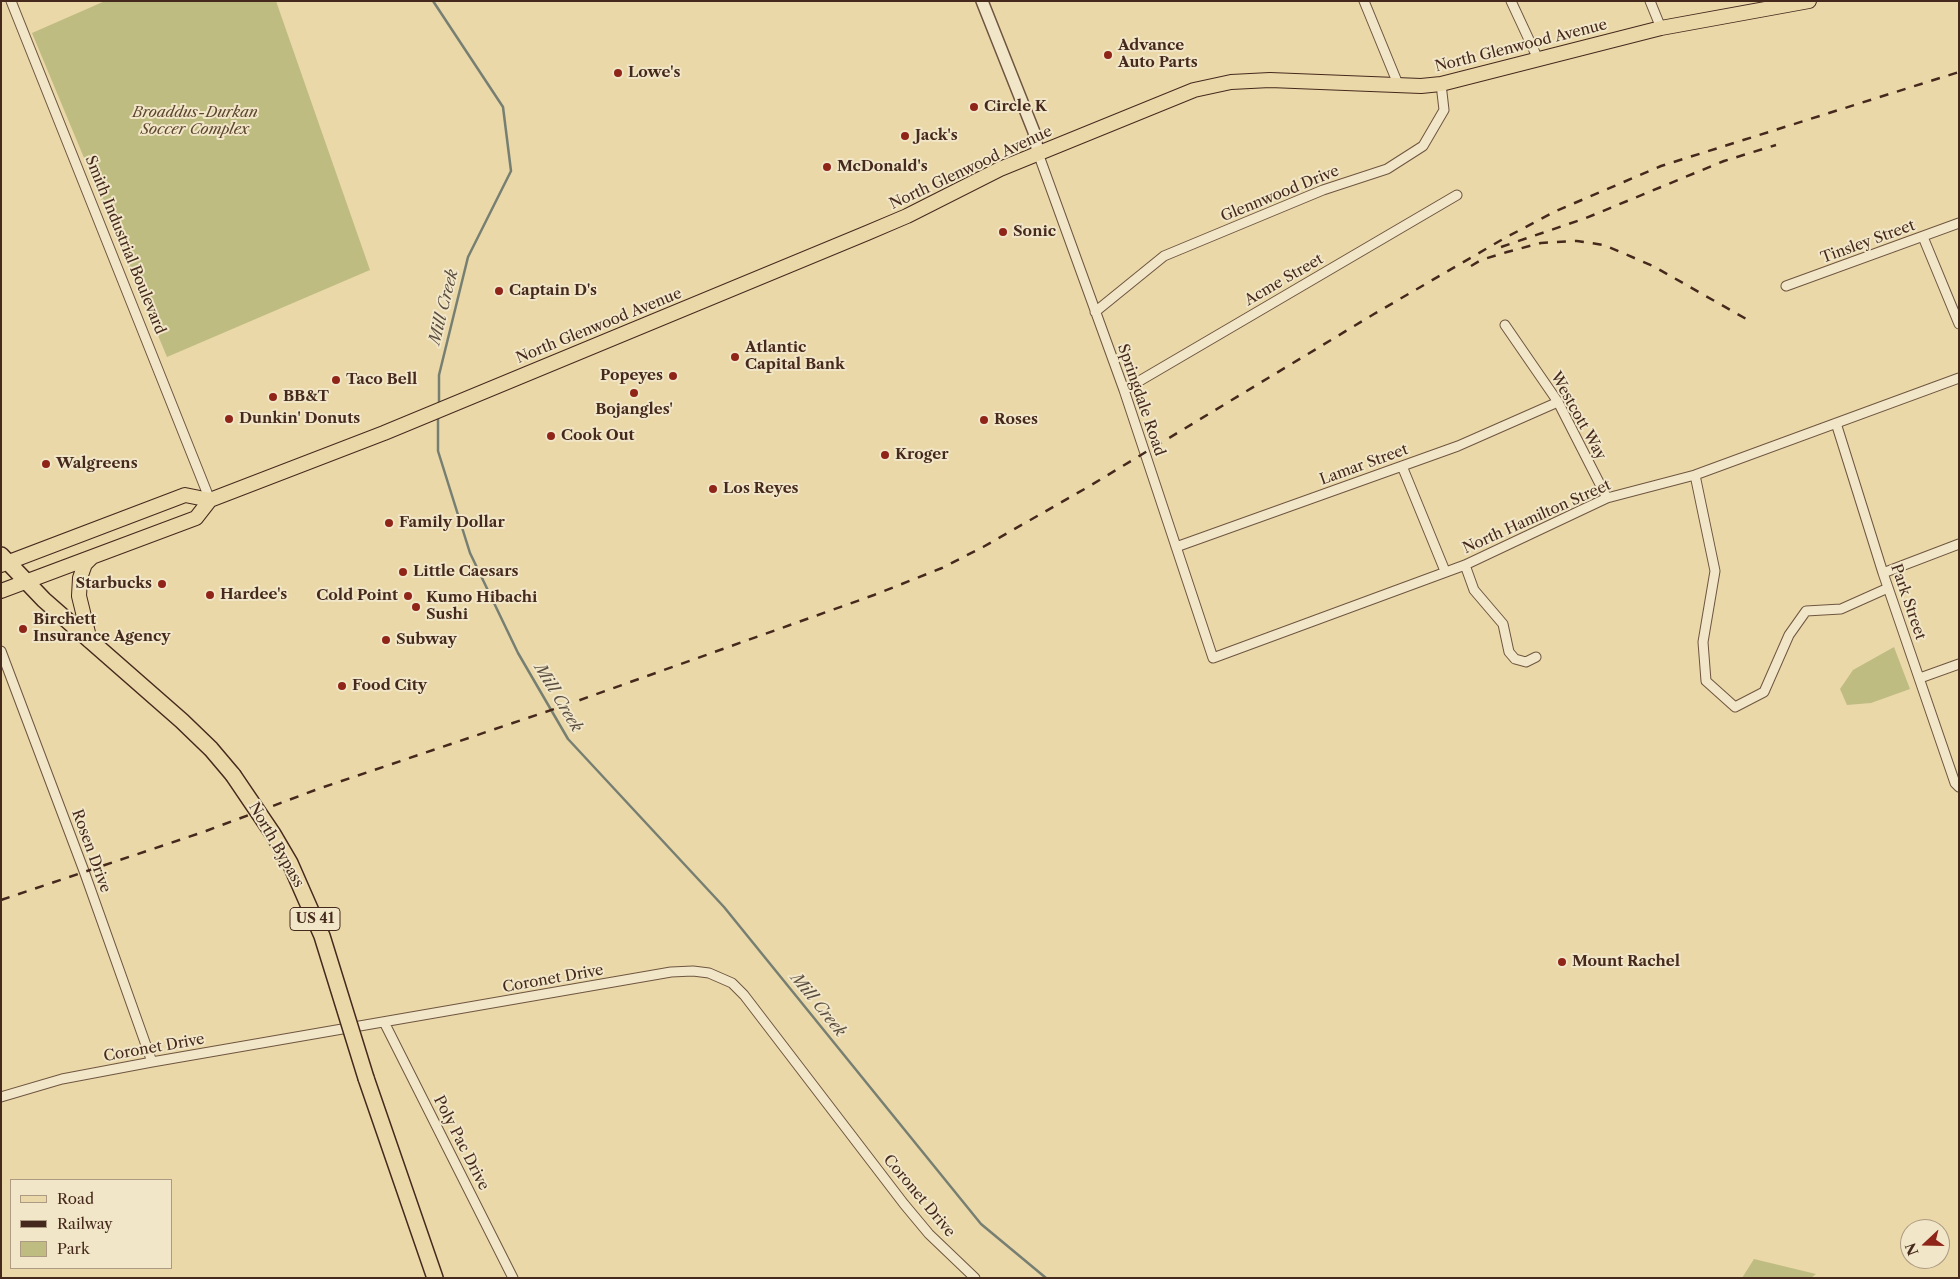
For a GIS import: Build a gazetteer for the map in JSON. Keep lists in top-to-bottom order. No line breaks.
{"streets":{"highway":["North Bypass","US 41"],"main road":["North Glenwood Avenue"],"street":["Glennwood Drive","Tinsley Street","Smith Industrial Boulevard","Acme Street","Springdale Road","Westcott Way","Lamar Street","North Hamilton Street","Park Street","Rosen Drive","Coronet Drive","Poly Pac Drive"]},"crossings":[["North Glenwood Avenue","Glennwood Drive"],["North Glenwood Avenue","Smith Industrial Boulevard"],["North Glenwood Avenue","Springdale Road"],["North Glenwood Avenue","North Bypass"],["Glennwood Drive","Springdale Road"],["Acme Street","Springdale Road"],["Springdale Road","Lamar Street"],["Springdale Road","North Hamilton Street"],["Westcott Way","Lamar Street"],["Westcott Way","North Hamilton Street"],["North Hamilton Street","Park Street"],["Rosen Drive","Coronet Drive"],["Coronet Drive","Poly Pac Drive"]],"water":["Mill Creek"],"parks":["Broaddus-Durkan Soccer Complex"],"places":["Advance Auto Parts","Lowe's","Circle K","Jack's","McDonald's","Sonic","Captain D's","Atlantic Capital Bank","Popeyes","Taco Bell","Bojangles'","BB&T","Dunkin' Donuts","Roses","Cook Out","Kroger","Walgreens","Los Reyes","Family Dollar","Little Caesars","Starbucks","Hardee's","Cold Point","Kumo Hibachi Sushi","Birchett Insurance Agency","Subway","Food City","Mount Rachel"],"legend":["Road","Railway","Park"],"north":"left"}
